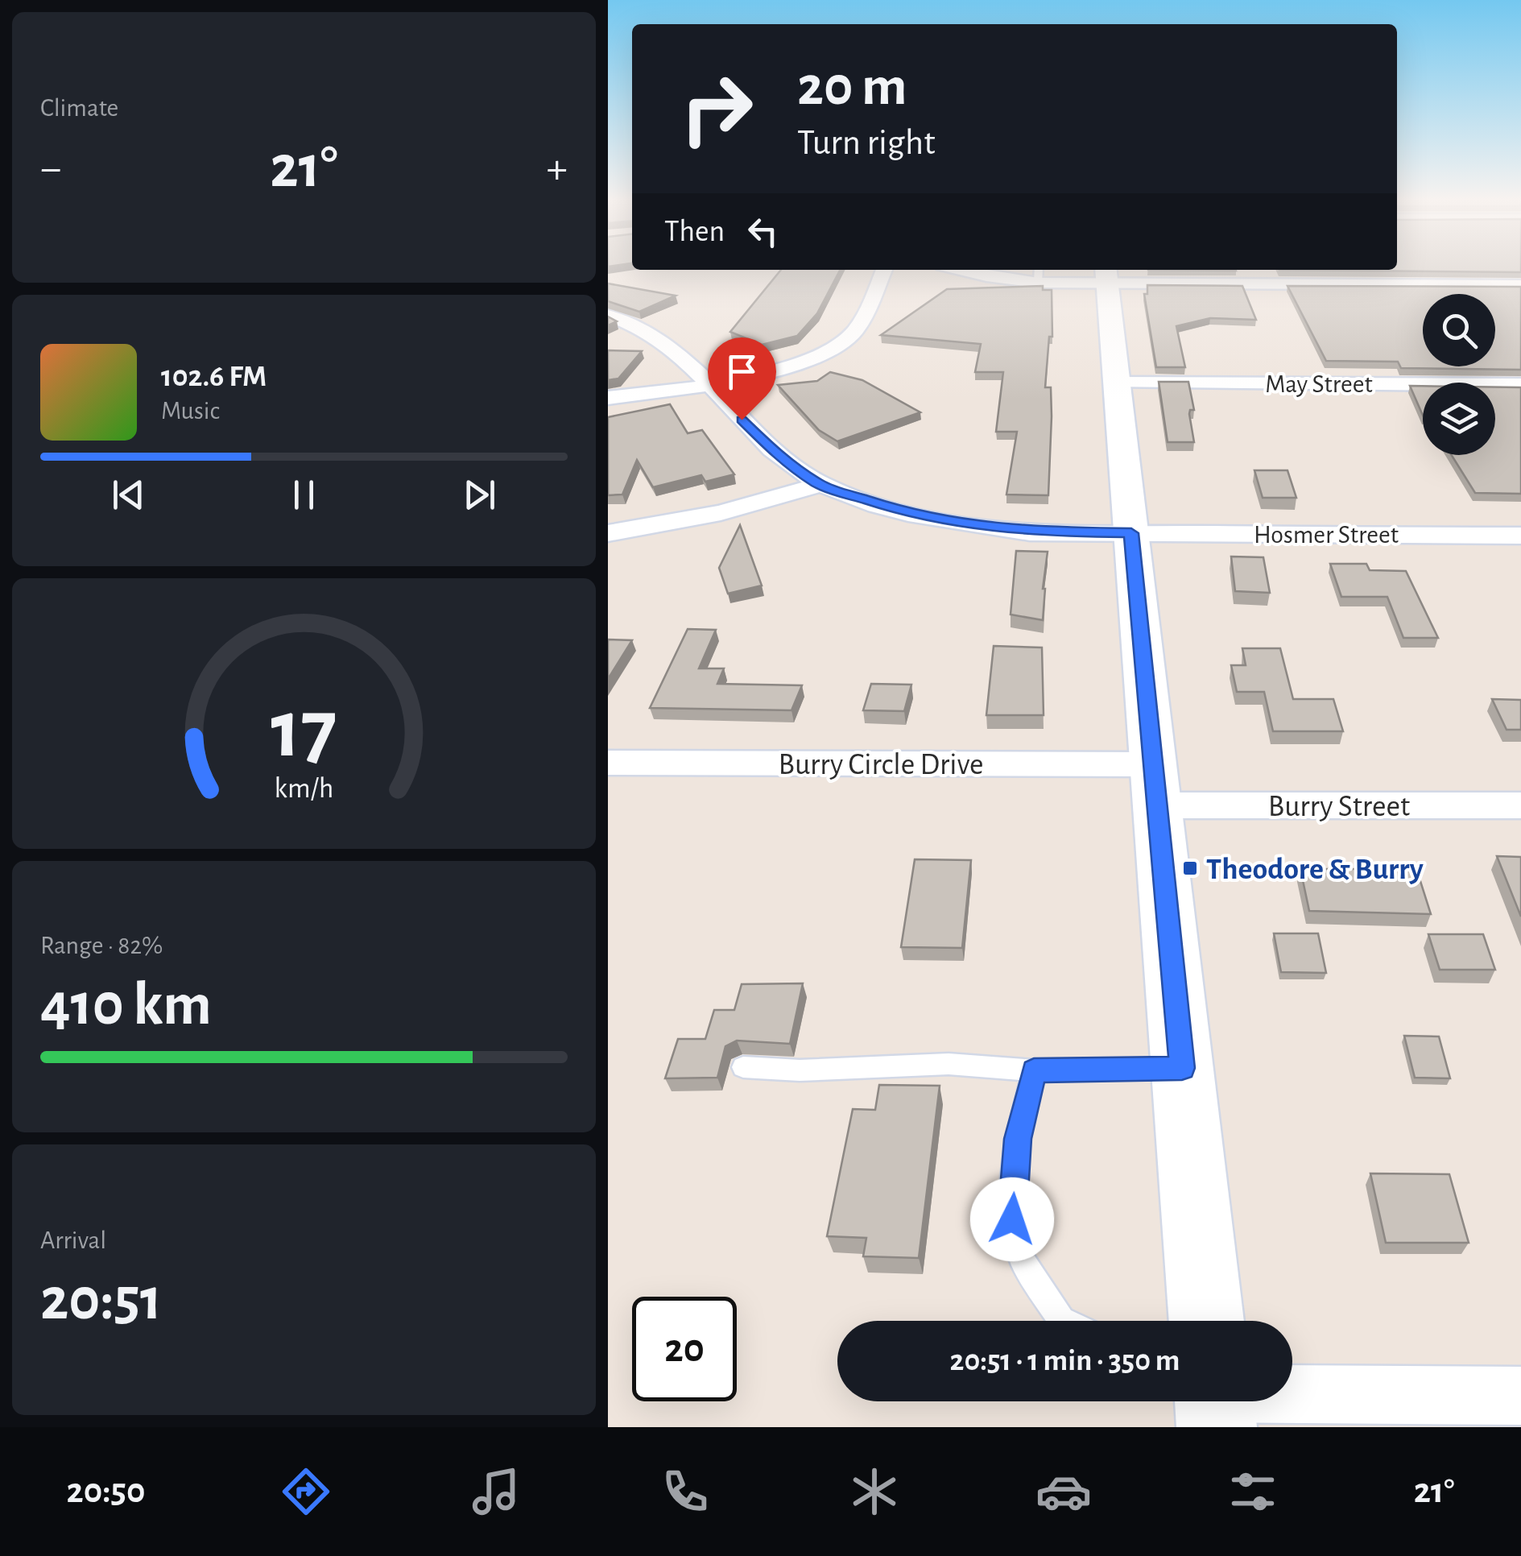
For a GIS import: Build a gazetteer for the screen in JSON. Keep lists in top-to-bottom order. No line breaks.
{"streets":{"street":["May Street","Hosmer Street","Burry Circle Drive","Burry Street"]},"crossings":[["Burry Circle Drive","Burry Street"]],"places":{"transit":["Theodore & Burry"]},"page":{"tile":["Climate",["Range · 82%","410 km"],["Arrival","20:51"]],"turn":["20 m","Turn right"],"heat":["−","21°","+"],"then":"Then","song":["102.6 FM","Music"],"limit":"20","trip":"20:51 · 1 min · 350 m","tabs":["20:50","21°"],"gauge":["17","km/h"]}}
